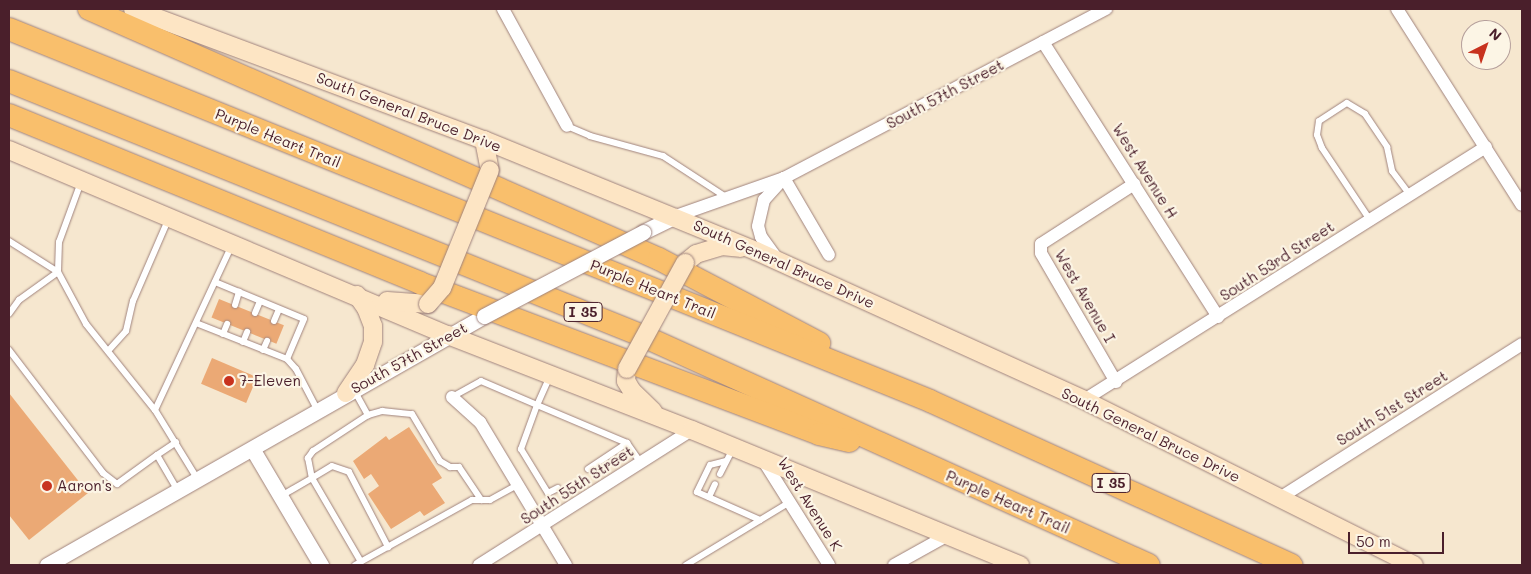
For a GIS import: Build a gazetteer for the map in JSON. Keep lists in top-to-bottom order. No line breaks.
{"streets":{"highway":["Purple Heart Trail","I 35"],"main road":["South General Bruce Drive"],"street":["South 57th Street","West Avenue H","South 53rd Street","West Avenue I","South 51st Street","South 55th Street","West Avenue K"]},"crossings":[["South 57th Street","South General Bruce Drive"],["South 57th Street","West Avenue H"],["South General Bruce Drive","South 53rd Street"],["South General Bruce Drive","South 51st Street"],["West Avenue H","South 53rd Street"],["West Avenue H","West Avenue I"],["South 53rd Street","West Avenue I"]],"places":["7-Eleven","Aaron's"],"scale_bar":"50 m","north":"top right"}
